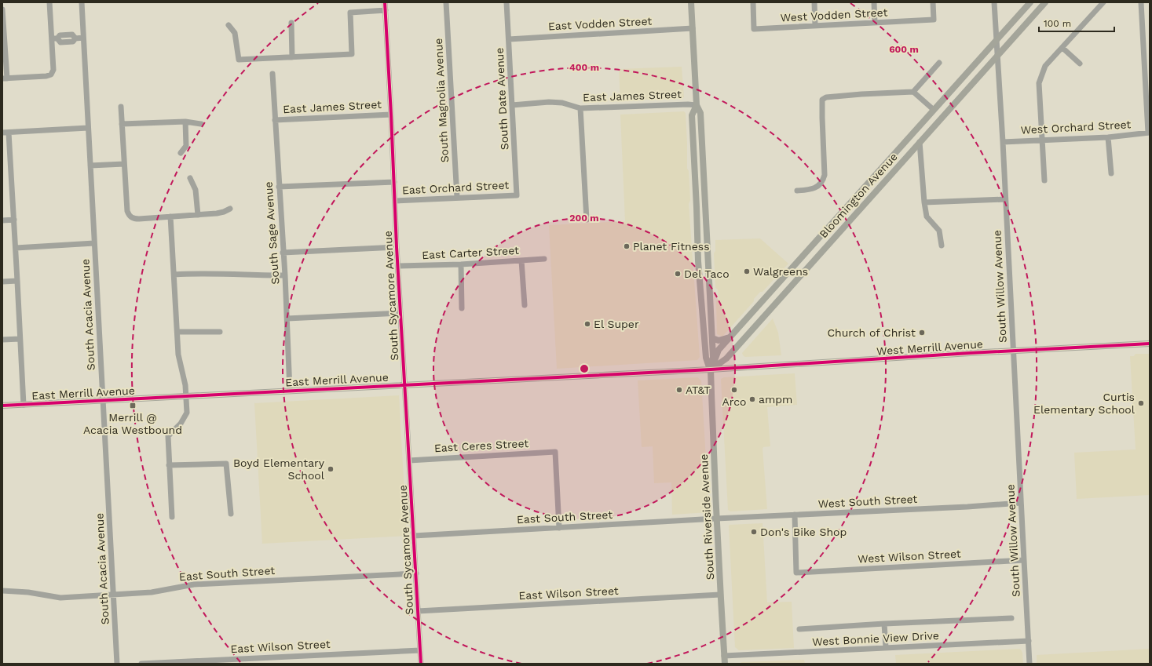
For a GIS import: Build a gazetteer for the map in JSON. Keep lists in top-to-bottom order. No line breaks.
{"streets":{"main road":["Bloomington Avenue","West Merrill Avenue","East Merrill Avenue","South Riverside Avenue"],"street":["West Vodden Street","East Vodden Street","East James Street","South Date Avenue","South Magnolia Avenue","West Orchard Street","East Orchard Street","South Sage Avenue","East Carter Street","South Willow Avenue","South Sycamore Avenue","South Acacia Avenue","East Ceres Street","West South Street","East South Street","West Wilson Street","East Wilson Street","West Bonnie View Drive"]},"crossings":[["East Vodden Street","South Date Avenue"],["East Vodden Street","South Riverside Avenue"],["East James Street","South Date Avenue"],["East James Street","South Sage Avenue"],["East James Street","South Sycamore Avenue"],["East James Street","South Riverside Avenue"],["South Date Avenue","East Orchard Street"],["South Magnolia Avenue","East Orchard Street"],["West Orchard Street","South Willow Avenue"],["East Orchard Street","South Sage Avenue"],["East Orchard Street","South Sycamore Avenue"],["Bloomington Avenue","South Willow Avenue"],["Bloomington Avenue","West Merrill Avenue"],["Bloomington Avenue","East Merrill Avenue"],["Bloomington Avenue","South Riverside Avenue"],["South Sage Avenue","East Merrill Avenue"],["East Carter Street","South Sycamore Avenue"],["South Willow Avenue","West Merrill Avenue"],["South Willow Avenue","West South Street"],["South Willow Avenue","West Wilson Street"],["South Willow Avenue","West Bonnie View Drive"],["South Sycamore Avenue","East Merrill Avenue"],["South Sycamore Avenue","East Ceres Street"],["South Sycamore Avenue","East South Street"],["South Sycamore Avenue","East Wilson Street"],["South Acacia Avenue","East Merrill Avenue"],["South Acacia Avenue","East South Street"],["West Merrill Avenue","East Merrill Avenue"],["West Merrill Avenue","South Riverside Avenue"],["East Merrill Avenue","South Riverside Avenue"],["East Ceres Street","East South Street"],["West South Street","East South Street"],["West South Street","South Riverside Avenue"],["West South Street","West Wilson Street"],["East South Street","South Riverside Avenue"],["South Riverside Avenue","East Wilson Street"],["South Riverside Avenue","West Bonnie View Drive"]],"places":{"other":["Planet Fitness","Walgreens","Del Taco","El Super","Church of Christ","AT&T","Arco","ampm","Curtis Elementary School","Boyd Elementary School","Don's Bike Shop"],"transit":["Merrill @ Acacia Westbound"]},"scale_bar":"100 m","rings":["600 m","400 m","200 m"]}
